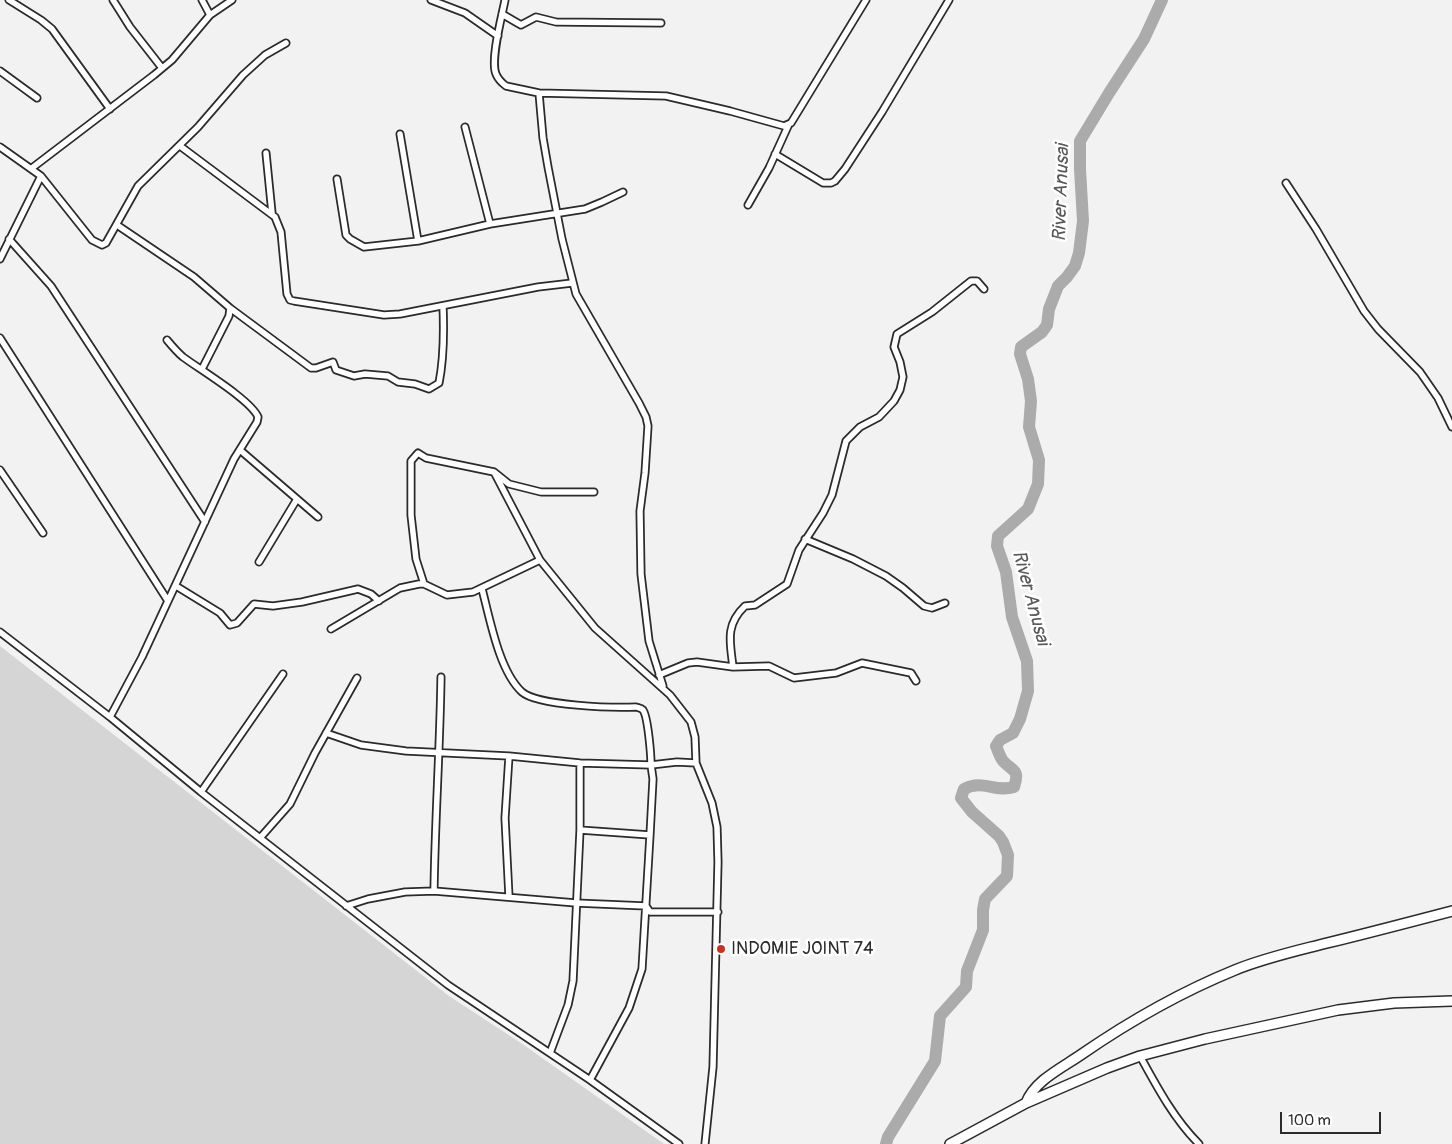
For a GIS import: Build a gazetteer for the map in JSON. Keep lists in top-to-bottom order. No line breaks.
{"water":["River Anusai"],"places":["INDOMIE JOINT 74"],"scale_bar":"100 m"}
